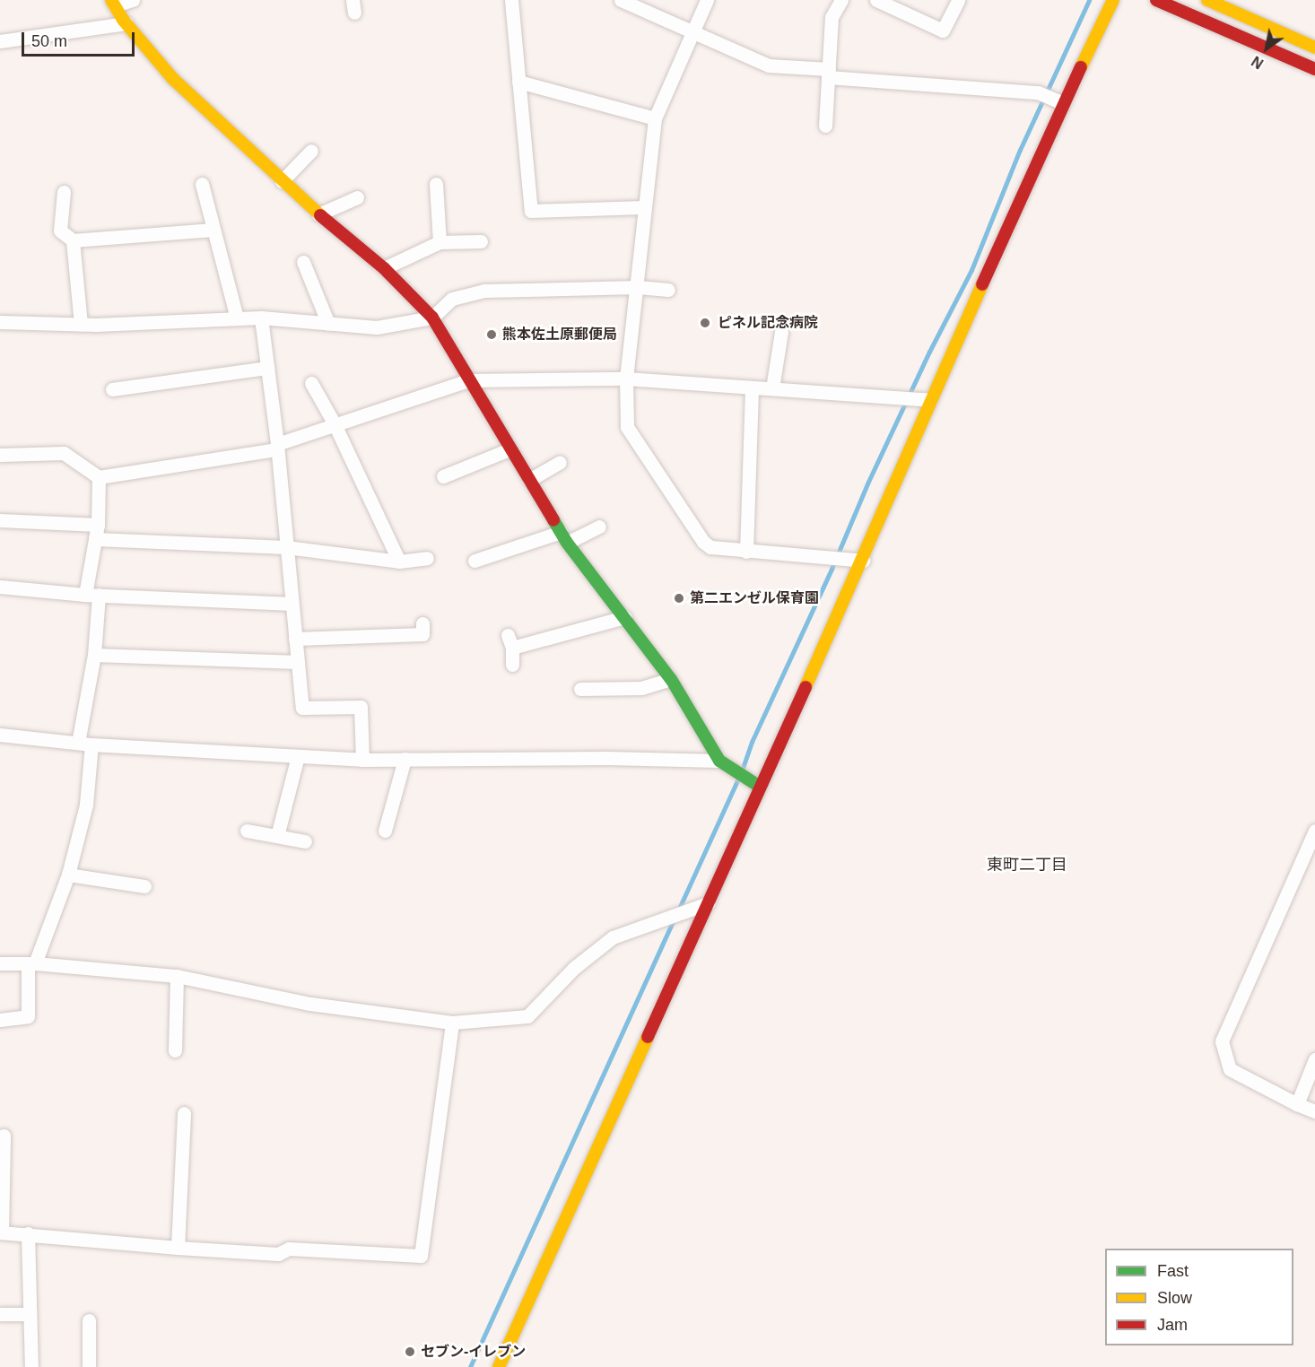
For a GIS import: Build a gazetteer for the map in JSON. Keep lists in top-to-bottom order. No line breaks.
{"districts":["東町二丁目"],"places":["ピネル記念病院","熊本佐土原郵便局","第二エンゼル保育園","セブン-イレブン"],"legend":["Fast","Slow","Jam"],"scale_bar":"50 m","north":"bottom left"}
